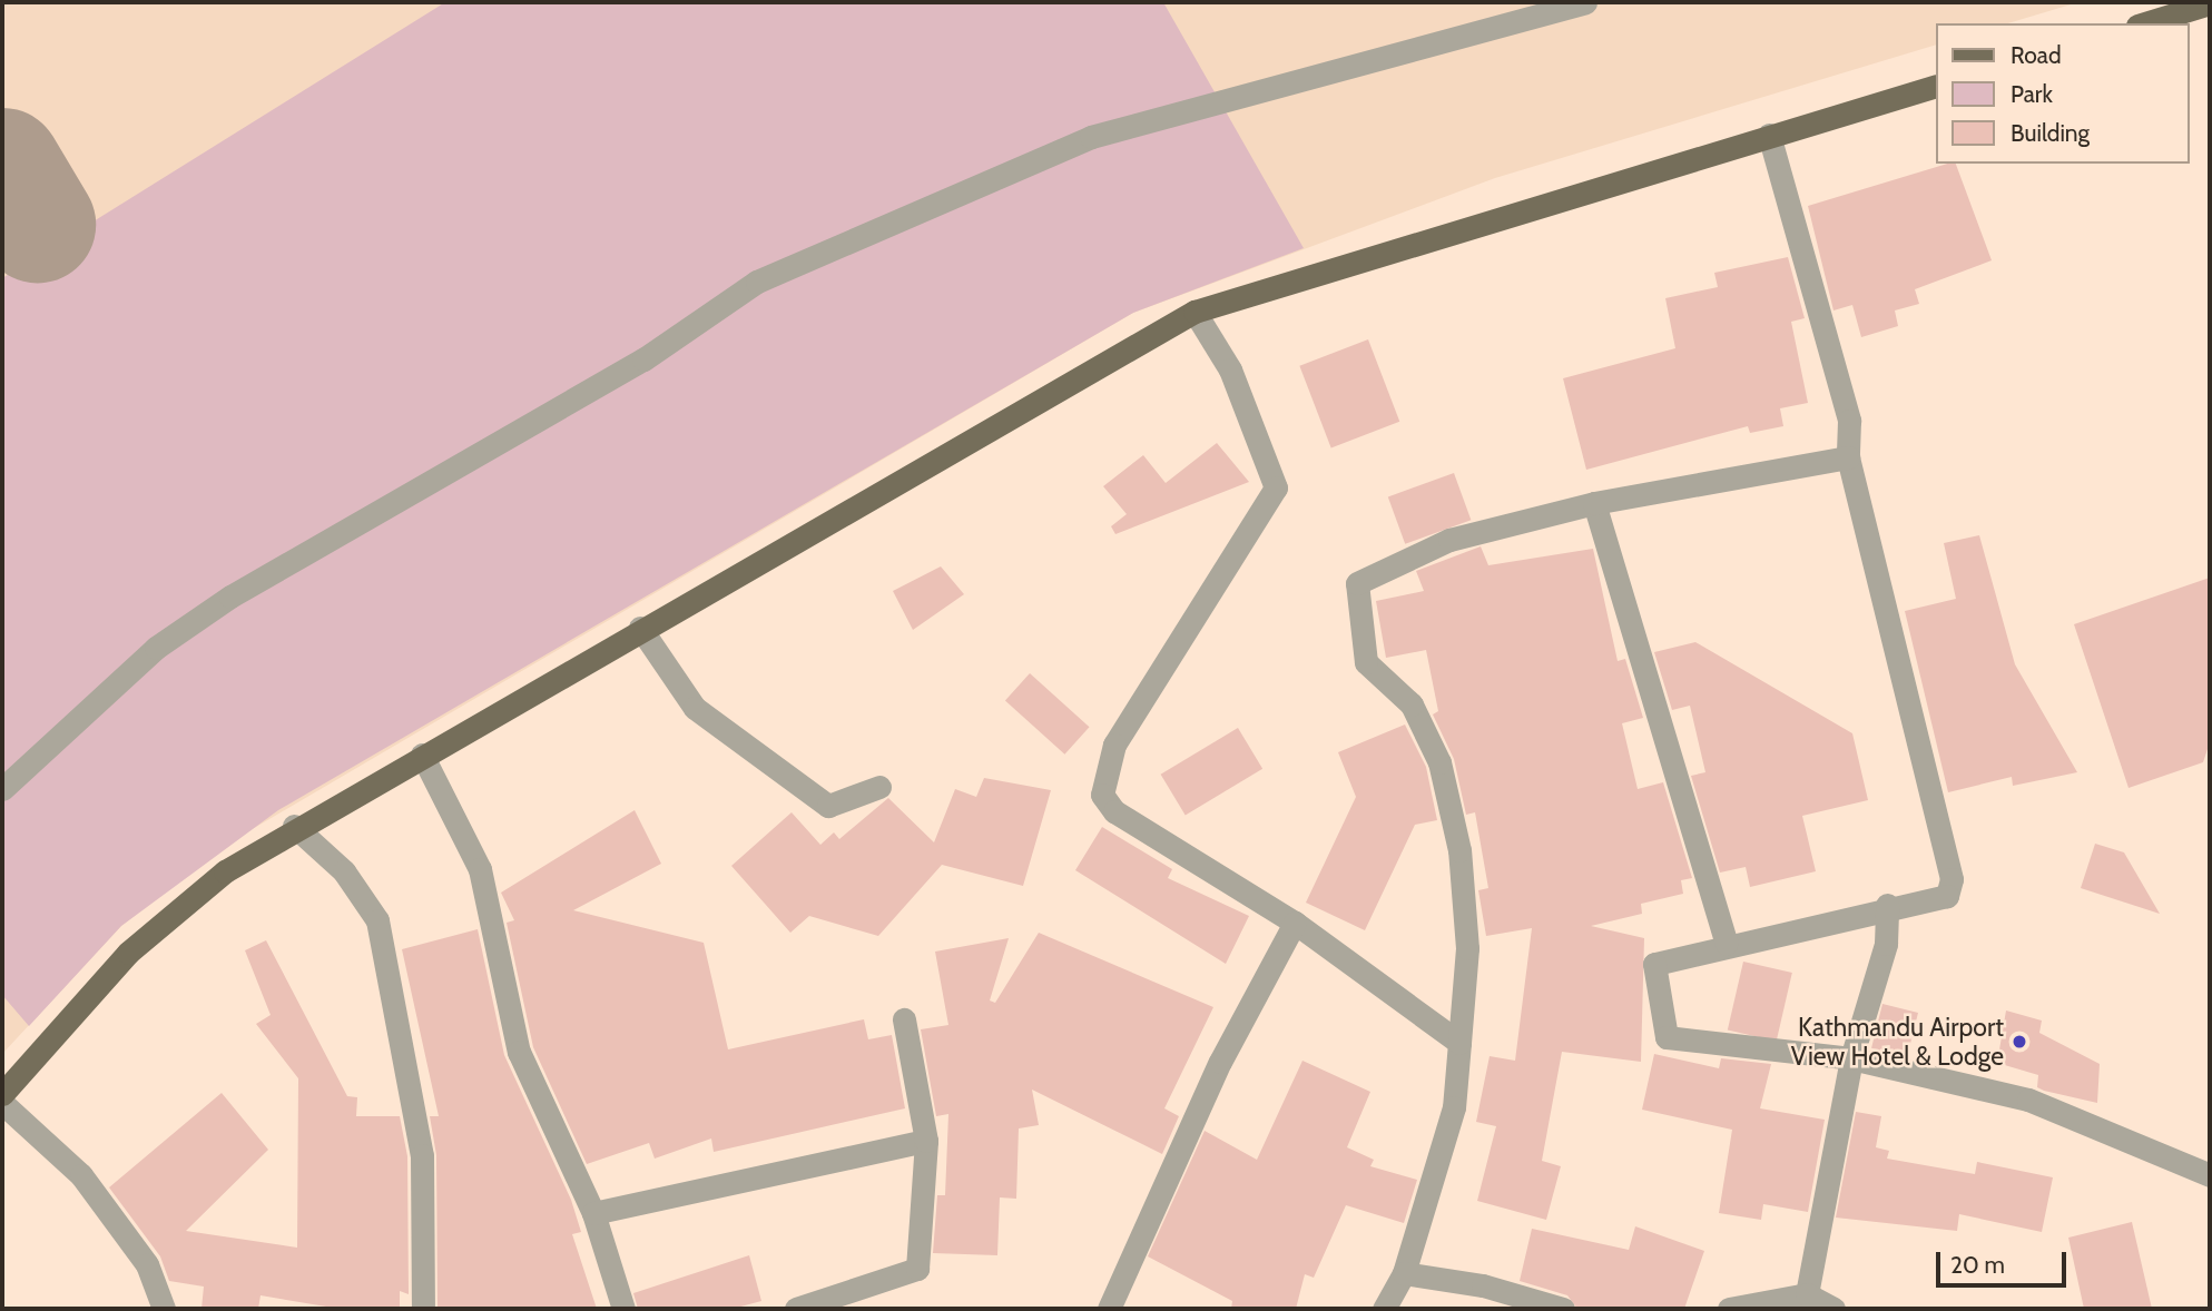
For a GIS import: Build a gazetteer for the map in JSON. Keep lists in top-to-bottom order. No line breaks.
{"places":["Kathmandu Airport View Hotel & Lodge"],"legend":["Road","Park","Building"],"scale_bar":"20 m"}
